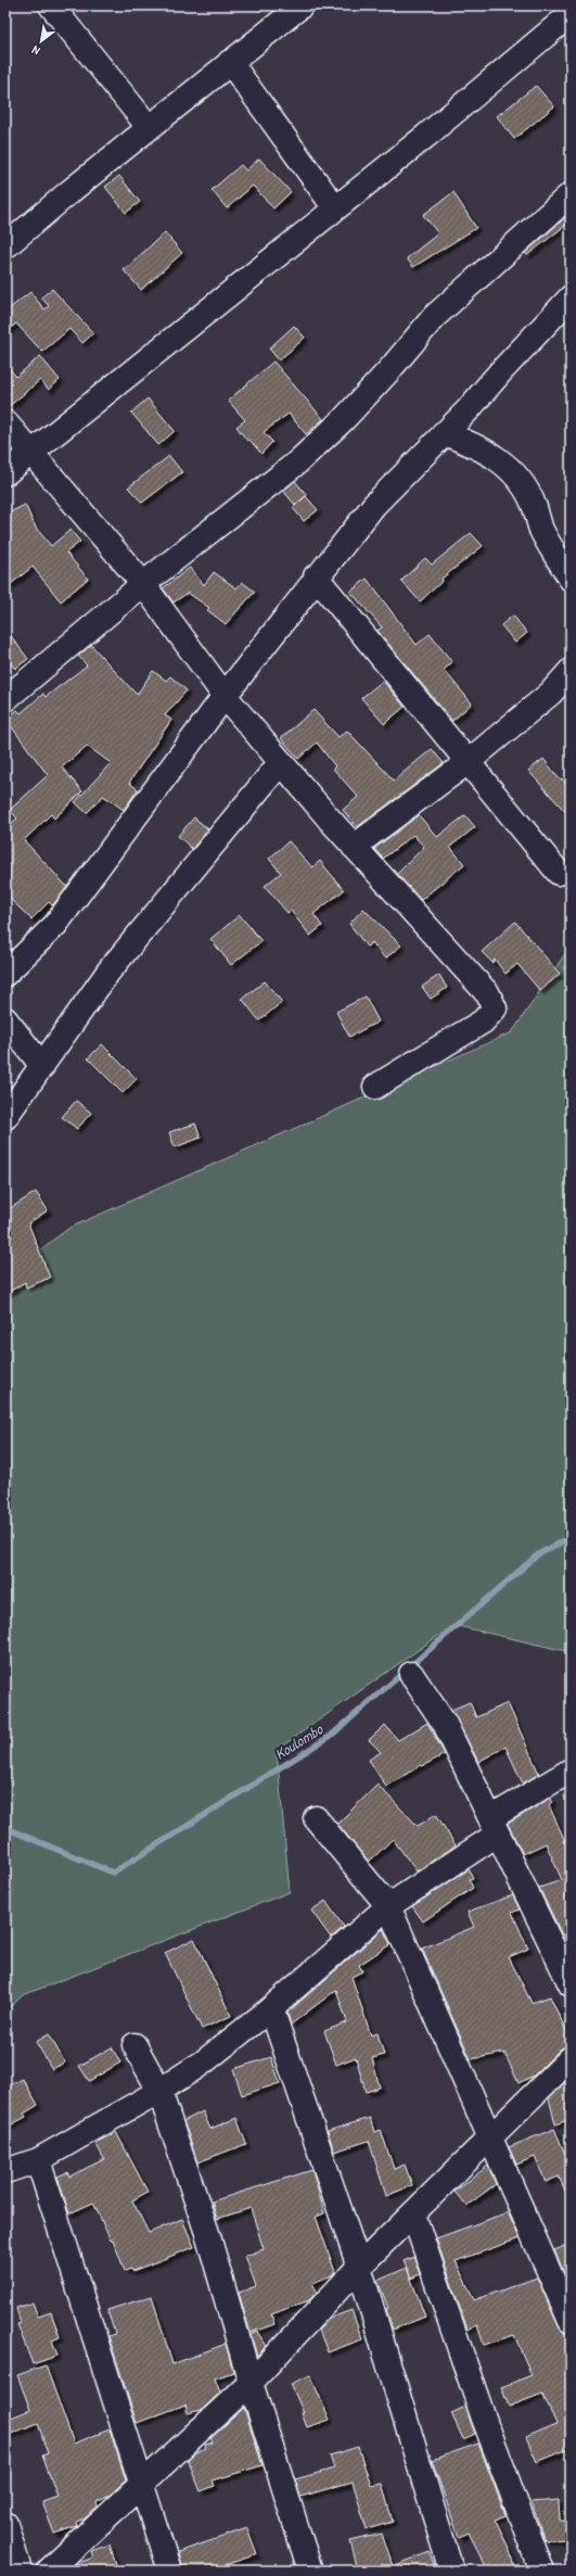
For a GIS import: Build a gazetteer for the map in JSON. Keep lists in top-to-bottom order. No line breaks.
{"water":["Koulombo"],"north":"bottom left"}
